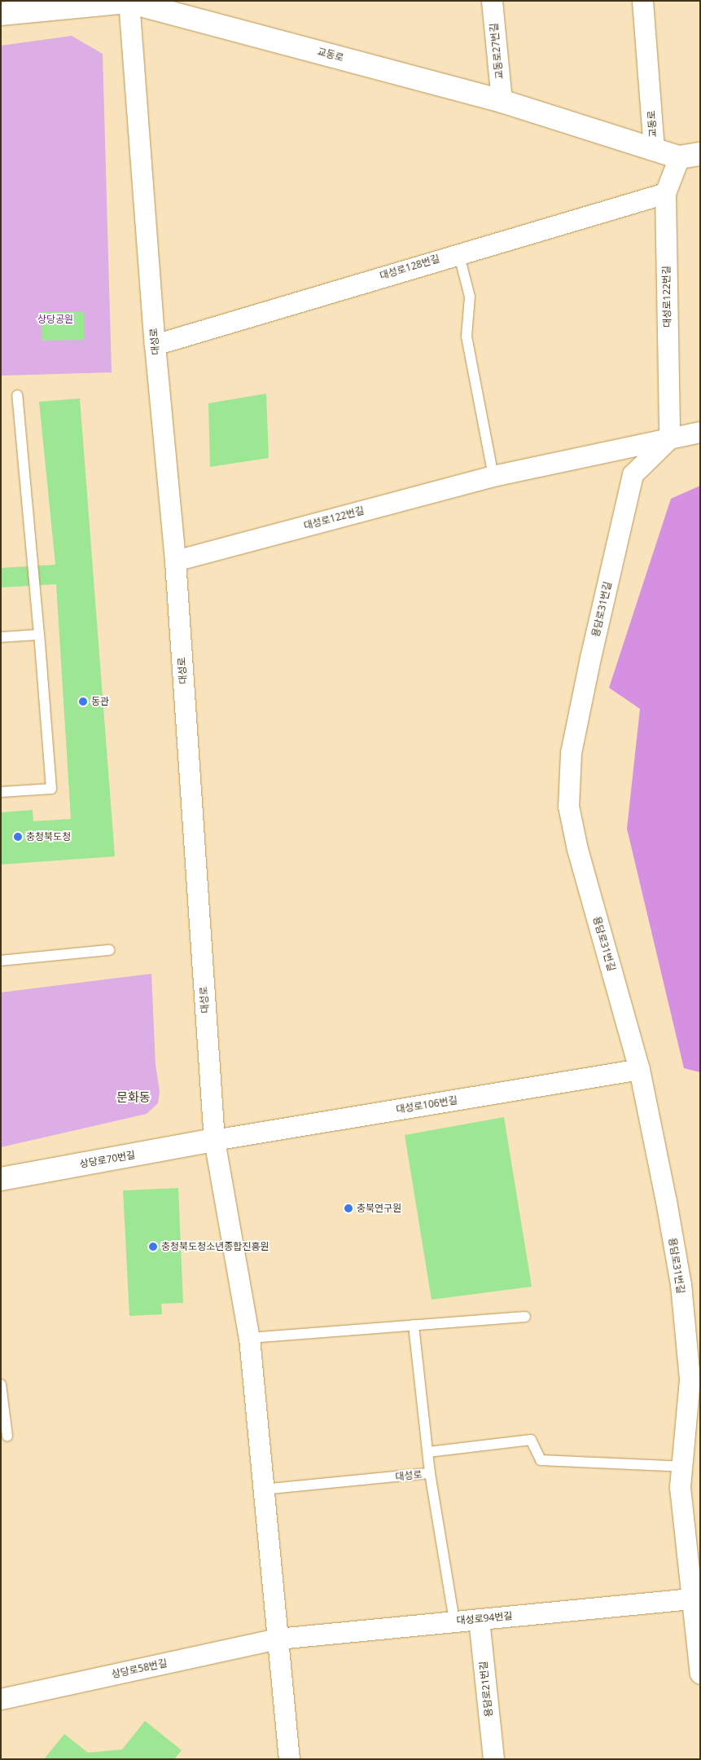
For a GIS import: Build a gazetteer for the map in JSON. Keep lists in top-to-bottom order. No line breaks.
{"streets":{"street":["교동로27번길","교동로","대성로128번길","대성로122번길","대성로","용담로31번길","대성로106번길","상당로70번길","대성로94번길","상당로58번길","용담로21번길"]},"crossings":[["교동로27번길","교동로"],["교동로","대성로122번길"],["교동로","대성로"],["대성로128번길","대성로122번길"],["대성로128번길","대성로"],["대성로122번길","대성로"],["대성로122번길","용담로31번길"],["대성로","대성로106번길"],["대성로","상당로70번길"],["대성로","대성로94번길"],["대성로","상당로58번길"],["용담로31번길","대성로106번길"],["용담로31번길","대성로94번길"],["대성로106번길","상당로70번길"],["대성로94번길","상당로58번길"],["대성로94번길","용담로21번길"]],"districts":["문화동"],"parks":["상당공원"],"places":["동관","충청북도청","충북연구원","충청북도청소년종합진흥원"]}
